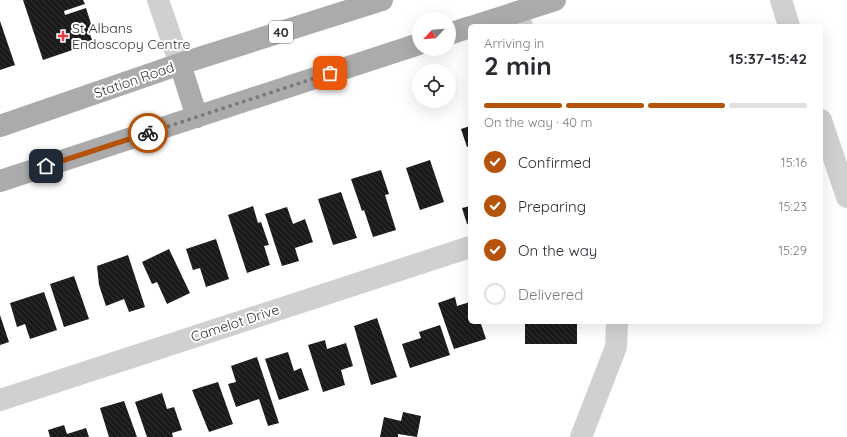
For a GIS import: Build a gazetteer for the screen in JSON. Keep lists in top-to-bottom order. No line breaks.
{"streets":{"main road":["40","Station Road"],"street":["Camelot Drive"]},"places":{"health":["St Albans Endoscopy Centre"]},"north":"bottom left","page":{"heading":["2 min","Arriving in","15:37–15:42"],"bar":"On the way · 40 m","list":[["Confirmed","15:16"],["Preparing","15:23"],["On the way","15:29"],"Delivered"]}}
